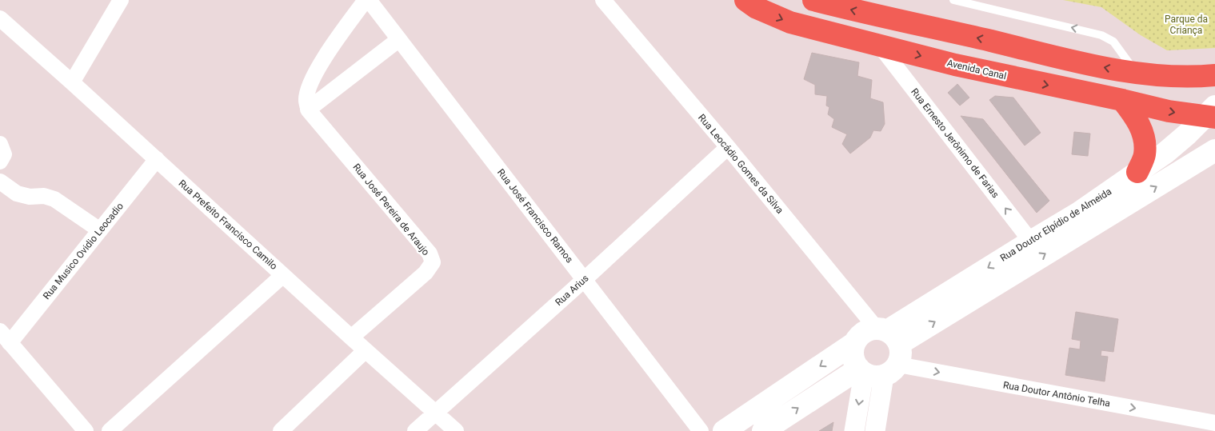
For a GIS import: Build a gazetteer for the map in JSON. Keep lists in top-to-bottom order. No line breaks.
{"streets":{"main road":["Avenida Canal","Rua Doutor Elpídio de Almeida"],"street":["Rua Ernesto Jerônimo de Farias","Rua Leocádio Gomes da Silva","Rua José Pereira de Araujo","Rua José Francisco Ramos","Rua Prefeito Francisco Camilo","Rua Musico Ovidio Leocadio","Rua Arius","Rua Doutor Antônio Telha"]},"crossings":[["Avenida Canal","Rua Ernesto Jerônimo de Farias"],["Avenida Canal","Rua Doutor Elpídio de Almeida"],["Rua Ernesto Jerônimo de Farias","Rua Doutor Elpídio de Almeida"],["Rua Leocádio Gomes da Silva","Rua Doutor Elpídio de Almeida"],["Rua Leocádio Gomes da Silva","Rua Arius"],["Rua Leocádio Gomes da Silva","Rua Doutor Antônio Telha"],["Rua José Pereira de Araujo","Rua Prefeito Francisco Camilo"],["Rua José Francisco Ramos","Rua Arius"],["Rua Prefeito Francisco Camilo","Rua Musico Ovidio Leocadio"],["Rua Prefeito Francisco Camilo","Rua Arius"],["Rua Doutor Elpídio de Almeida","Rua Doutor Antônio Telha"]],"one_way":["Rua Ernesto Jerônimo de Farias","Rua Doutor Antônio Telha"],"parks":["Parque da Criança"]}
